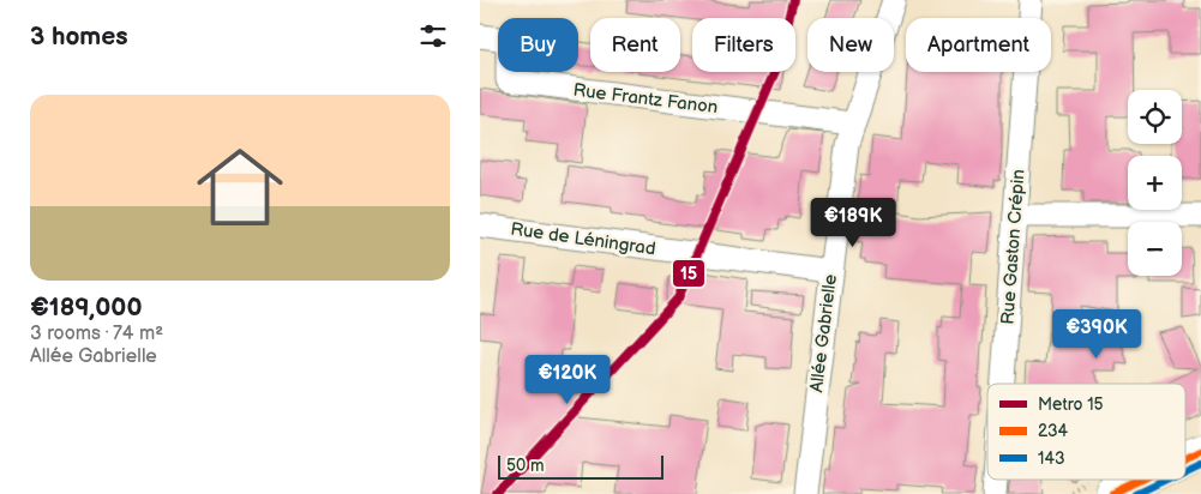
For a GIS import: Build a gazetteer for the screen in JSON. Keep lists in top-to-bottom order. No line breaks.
{"streets":{"street":["Rue Frantz Fanon","Rue de Léningrad","Rue Gaston Crépin","Allée Gabrielle"]},"crossings":[["Rue Frantz Fanon","Allée Gabrielle"],["Rue de Léningrad","Allée Gabrielle"]],"lines":["metro line 15","transit line 234","transit line 143"],"legend":["Metro 15","234","143"],"scale_bar":"50 m","page":{"heading":"3 homes","chip":["Buy","Rent","Filters","New","Apartment"],"list":[{"name":"€189,000","note":"3 rooms · 74 m² · Allée Gabrielle"}],"map_buttons":["+","−"],"price":["€189K","€390K","€120K"],"scale":"50 m"}}
